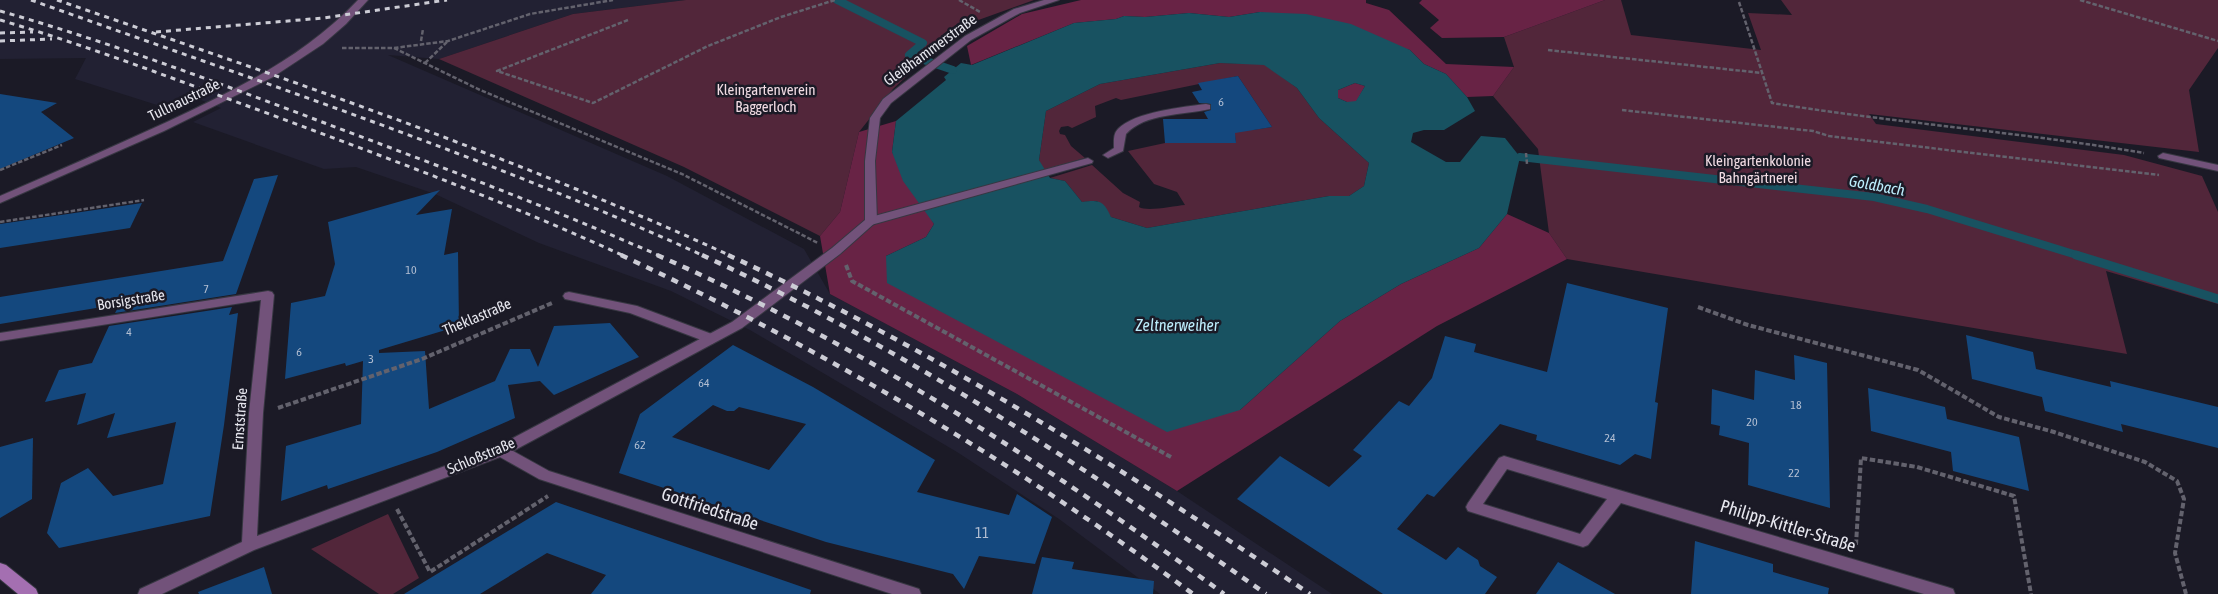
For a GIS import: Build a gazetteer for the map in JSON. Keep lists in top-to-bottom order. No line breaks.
{"streets":{"street":["Gleißhammerstraße","Tullnaustraße","Borsigstraße","Ernststraße","Schloßstraße","Gottfriedstraße","Philipp-Kittler-Straße"],"path":["Theklastraße"]},"crossings":[["Borsigstraße","Ernststraße"],["Theklastraße","Ernststraße"],["Ernststraße","Schloßstraße"],["Schloßstraße","Gottfriedstraße"]],"water":["Goldbach","Zeltnerweiher"],"parks":["Kleingartenverein Baggerloch","Kleingartenkolonie Bahngärtnerei"],"house_numbers":["6","10","7","4","6","3","64","18","20","24","62","22","11"]}
